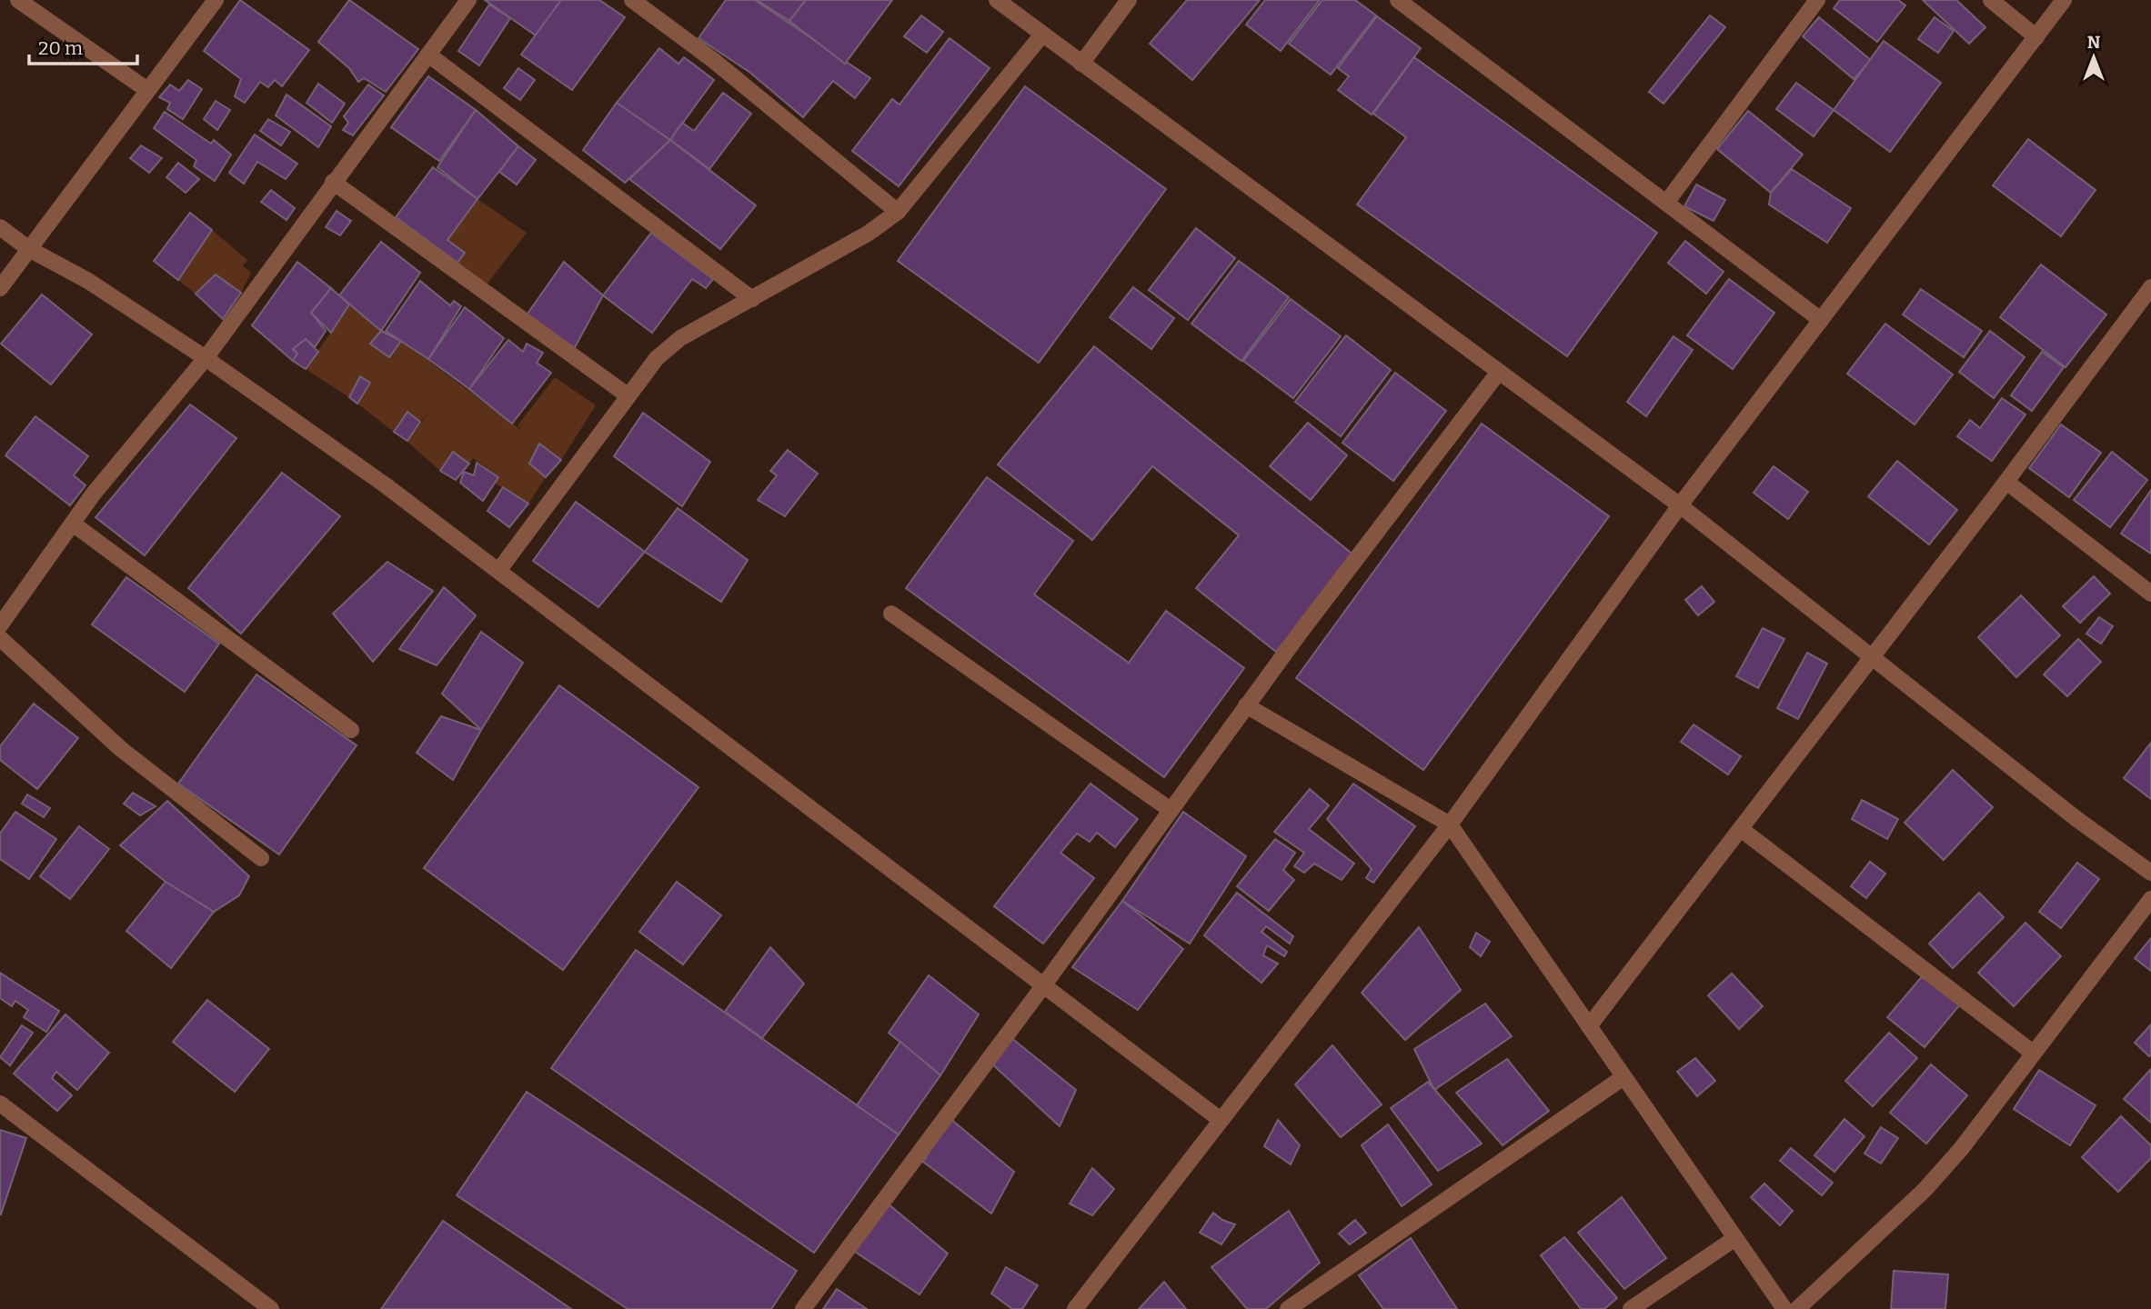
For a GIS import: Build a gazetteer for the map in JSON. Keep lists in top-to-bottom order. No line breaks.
{"scale_bar":"20 m","north":"top"}
